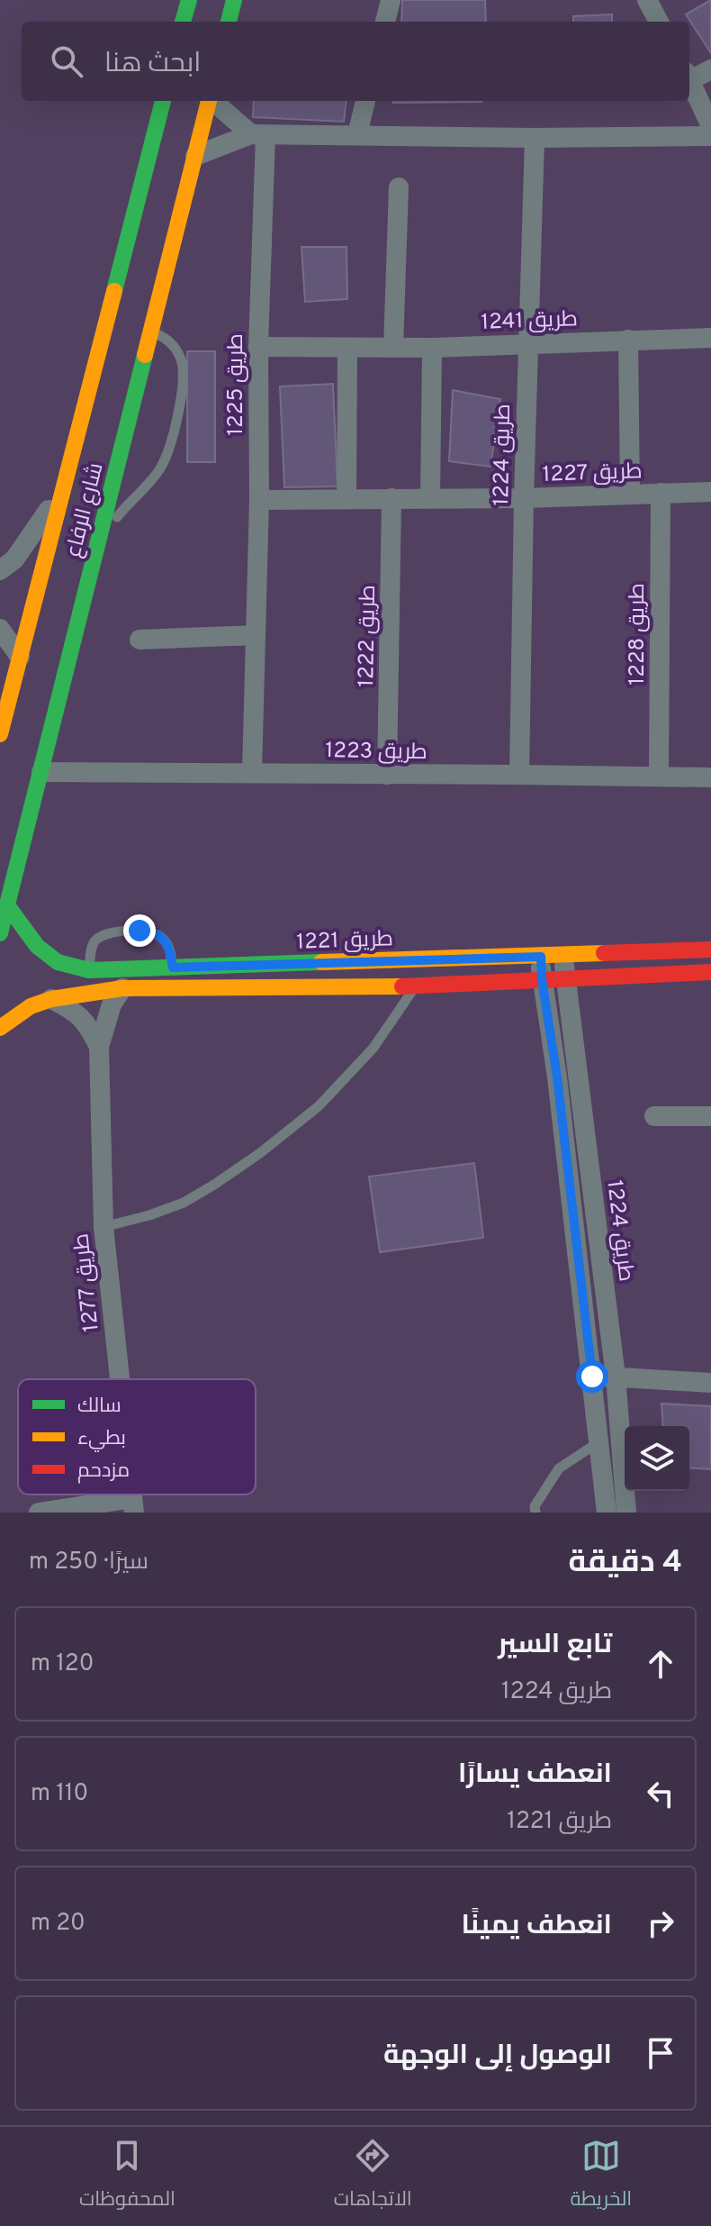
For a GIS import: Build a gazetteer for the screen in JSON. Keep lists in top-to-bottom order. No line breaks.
{"streets":{"main road":["شارع الرفاع","طريق 1221"],"street":["طريق 1241","طريق 1225","طريق 1224","طريق 1227","طريق 1228","طريق 1222","طريق 1223","طريق 1277"]},"crossings":[["طريق 1241","طريق 1225"],["طريق 1241","طريق 1224"],["طريق 1225","طريق 1227"],["طريق 1225","طريق 1223"],["طريق 1224","طريق 1227"],["طريق 1224","طريق 1223"],["طريق 1224","طريق 1221"],["طريق 1227","طريق 1228"],["طريق 1227","طريق 1222"],["شارع الرفاع","طريق 1223"],["شارع الرفاع","طريق 1221"],["طريق 1228","طريق 1223"],["طريق 1222","طريق 1223"]],"legend":["سالك","بطيء","مزدحم"],"page":{"search":"ابحث هنا","heading":["4 دقيقة","سيرًا · 250 m"],"list":[["تابع السير","طريق 1224","120 m"],["انعطف يسارًا","طريق 1221","110 m"],["انعطف يمينًا","20 m"],"الوصول إلى الوجهة"],"nav":["الخريطة","الاتجاهات","المحفوظات"]}}
